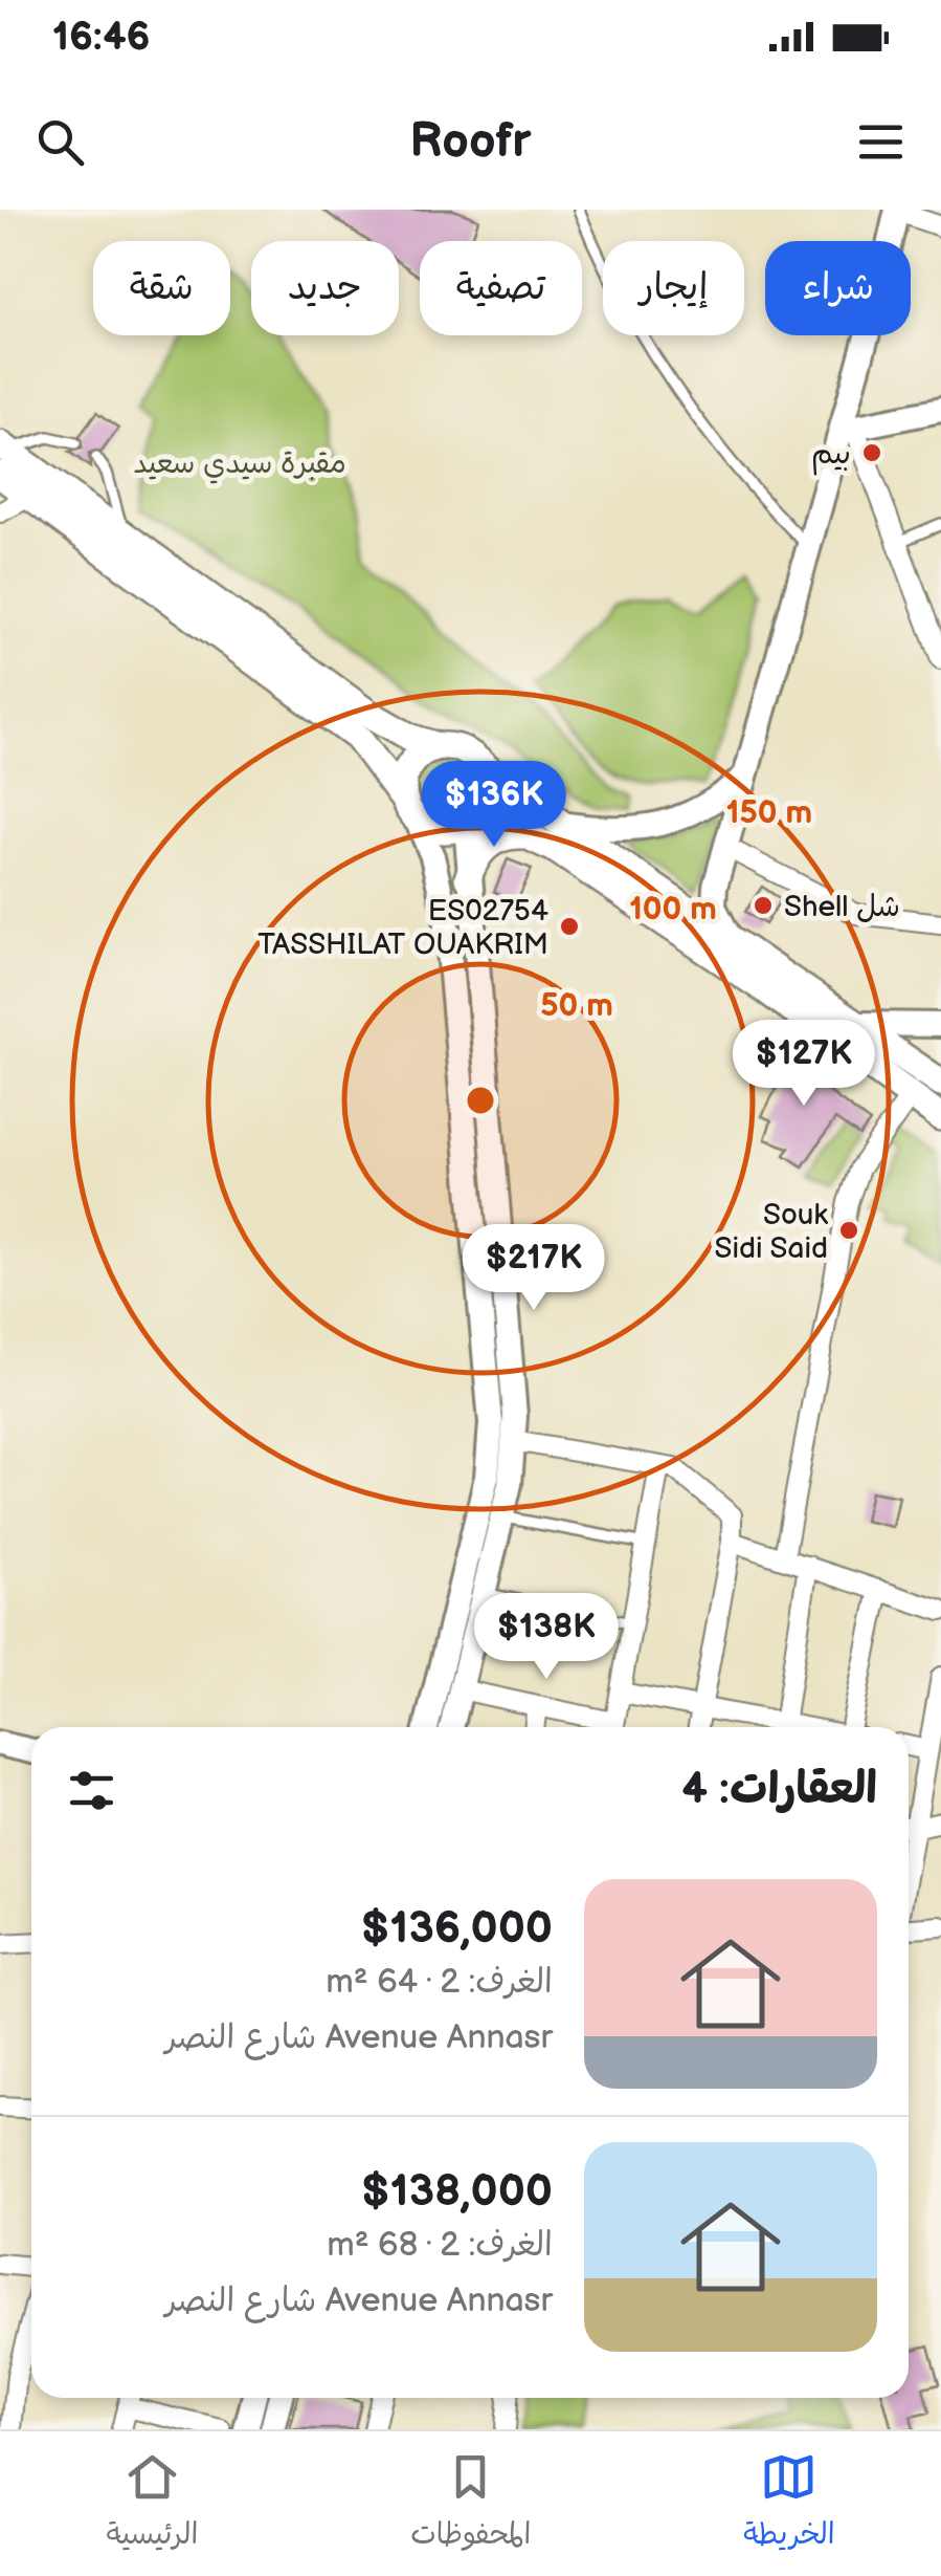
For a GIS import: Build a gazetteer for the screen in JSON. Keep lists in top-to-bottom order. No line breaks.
{"parks":["مقبرة سيدي سعيد"],"places":["بيم","Shell شل","ES02754 TASSHILAT OUAKRIM","Souk Sidi Said"],"page":{"status":"16:46","header":"Roofr","chip":["شراء","إيجار","تصفية","جديد","شقة"],"price":["$136K","$127K","$217K","$138K"],"heading":"العقارات: 4","list":[{"name":"$136,000","note":"الغرف: 2 · 64 m² · Avenue Annasr شارع النصر"},{"name":"$138,000","note":"الغرف: 2 · 68 m² · Avenue Annasr شارع النصر"}],"tabs":["الخريطة","المحفوظات","الرئيسية"]},"rings":["150 m","100 m","50 m"]}
